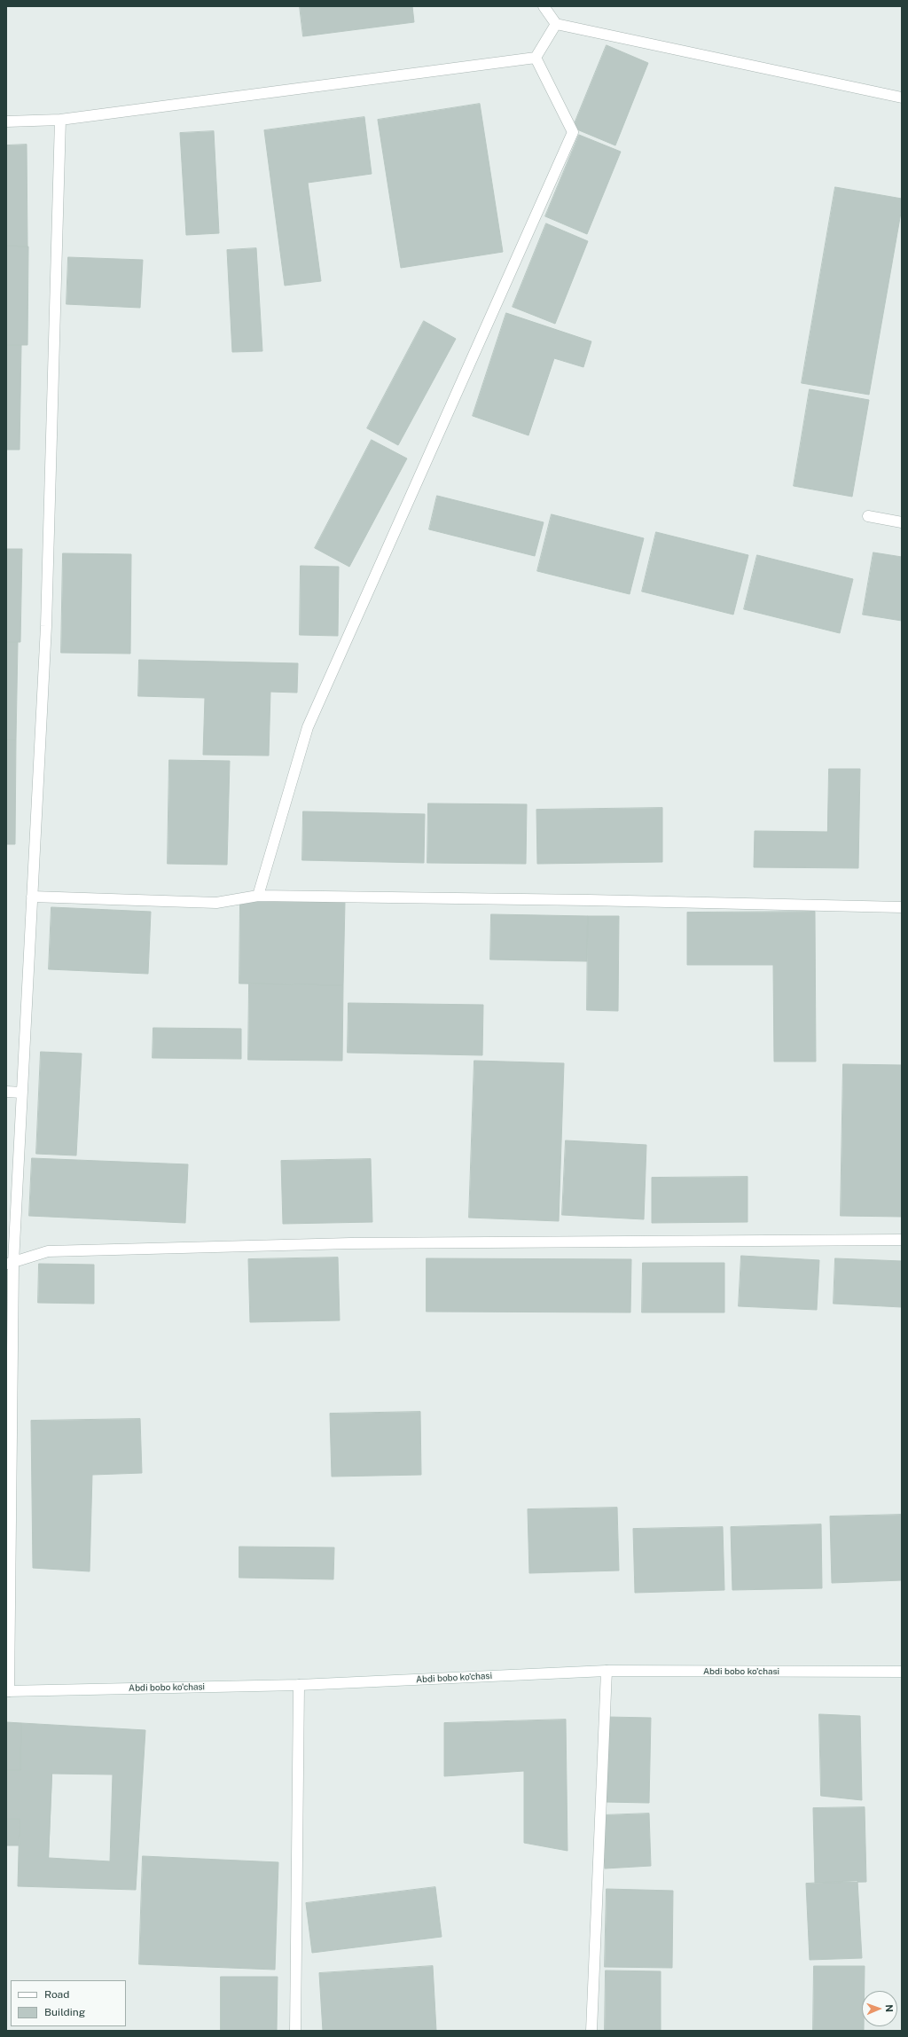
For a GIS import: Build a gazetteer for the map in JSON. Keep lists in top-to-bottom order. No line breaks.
{"streets":{"street":["Abdi bobo ko'chasi"]},"legend":["Road","Building"],"north":"right"}
